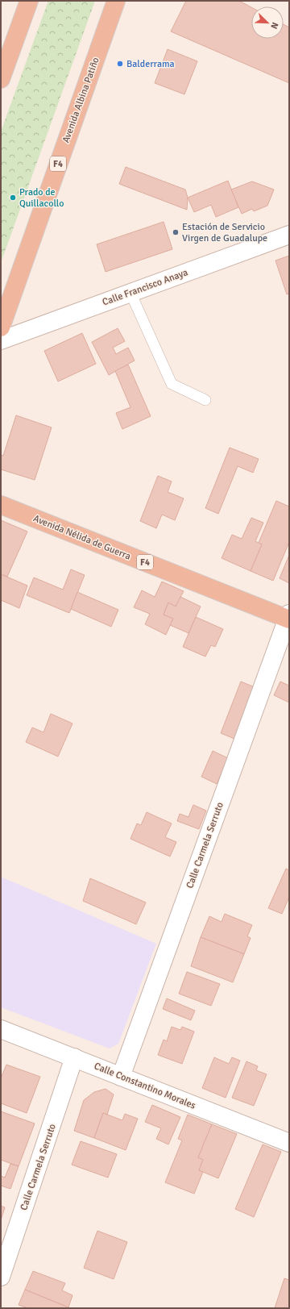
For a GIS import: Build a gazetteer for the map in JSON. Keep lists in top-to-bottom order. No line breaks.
{"streets":{"highway":["Avenida Albina Patiño","F4","Avenida Nélida de Guerra"],"street":["Calle Francisco Anaya","Calle Carmela Serruto","Calle Constantino Morales"]},"crossings":[["Avenida Nélida de Guerra","Calle Carmela Serruto"],["Calle Carmela Serruto","Calle Constantino Morales"]],"places":["Balderrama","Prado de Quillacollo","Estación de Servicio Virgen de Guadalupe"],"north":"bottom right"}
